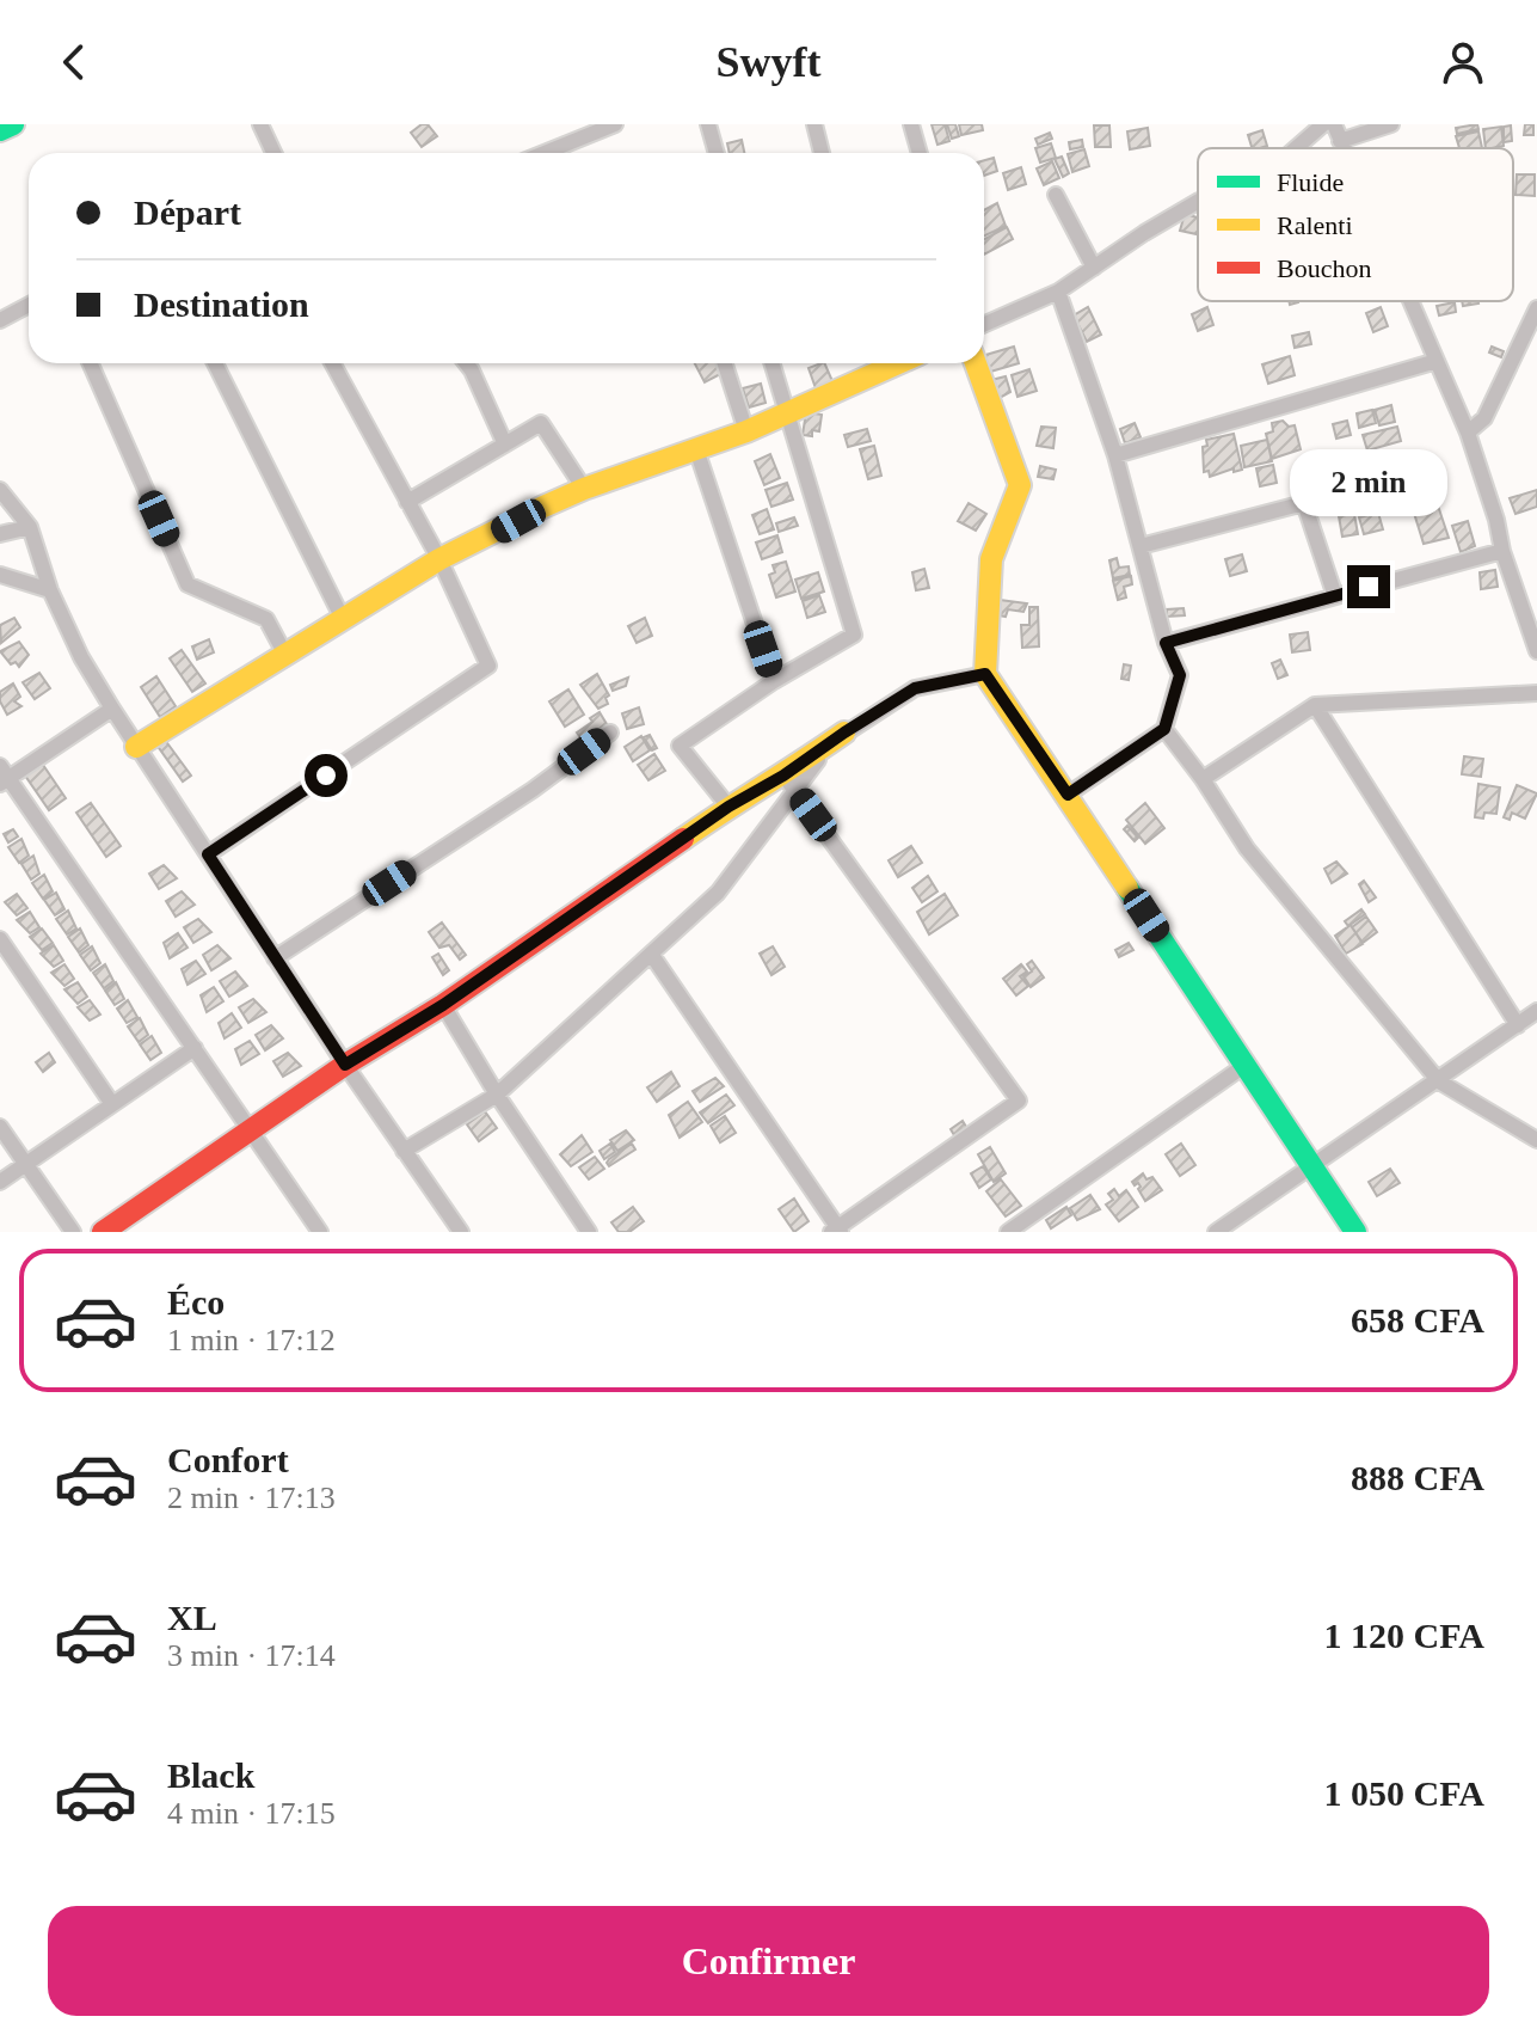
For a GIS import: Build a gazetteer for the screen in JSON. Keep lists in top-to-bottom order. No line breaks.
{"legend":["Fluide","Ralenti","Bouchon"],"page":{"header":"Swyft","banner":["Départ","Destination"],"bubble":"2 min","list":[{"name":"Éco","note":"1 min · 17:12","value":"658 CFA"},{"name":"Confort","note":"2 min · 17:13","value":"888 CFA"},{"name":"XL","note":"3 min · 17:14","value":"1 120 CFA"},{"name":"Black","note":"4 min · 17:15","value":"1 050 CFA"}],"buttons":"Confirmer"}}
